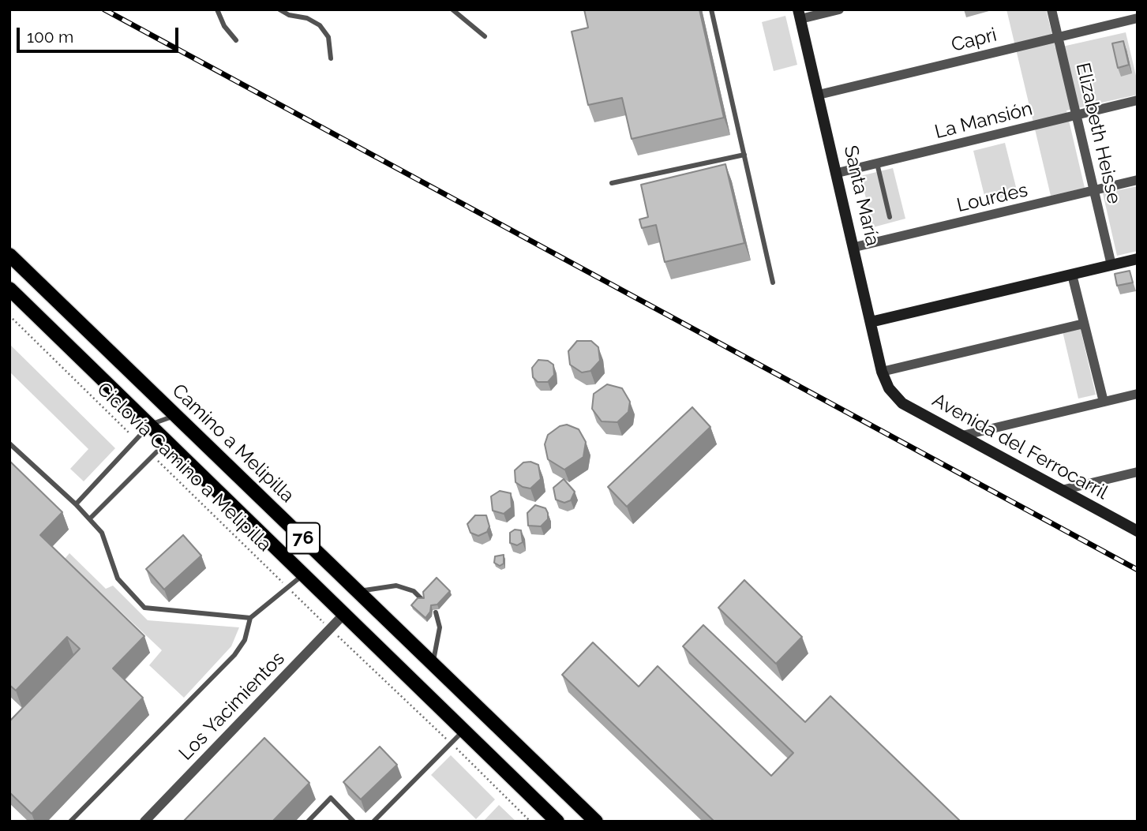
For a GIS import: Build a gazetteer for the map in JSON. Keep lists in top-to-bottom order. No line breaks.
{"streets":{"main road":["Camino a Melipilla","76"],"street":["Capri","La Mansión","Elizabeth Heisse","Santa María","Lourdes","Avenida del Ferrocarril","Los Yacimientos"],"path":["Ciclovía Camino a Melipilla"]},"crossings":[["Capri","Elizabeth Heisse"],["Capri","Santa María"],["La Mansión","Elizabeth Heisse"],["La Mansión","Santa María"],["Elizabeth Heisse","Lourdes"],["Santa María","Lourdes"],["Santa María","Avenida del Ferrocarril"],["Ciclovía Camino a Melipilla","Los Yacimientos"],["76","Los Yacimientos"]],"scale_bar":"100 m"}
